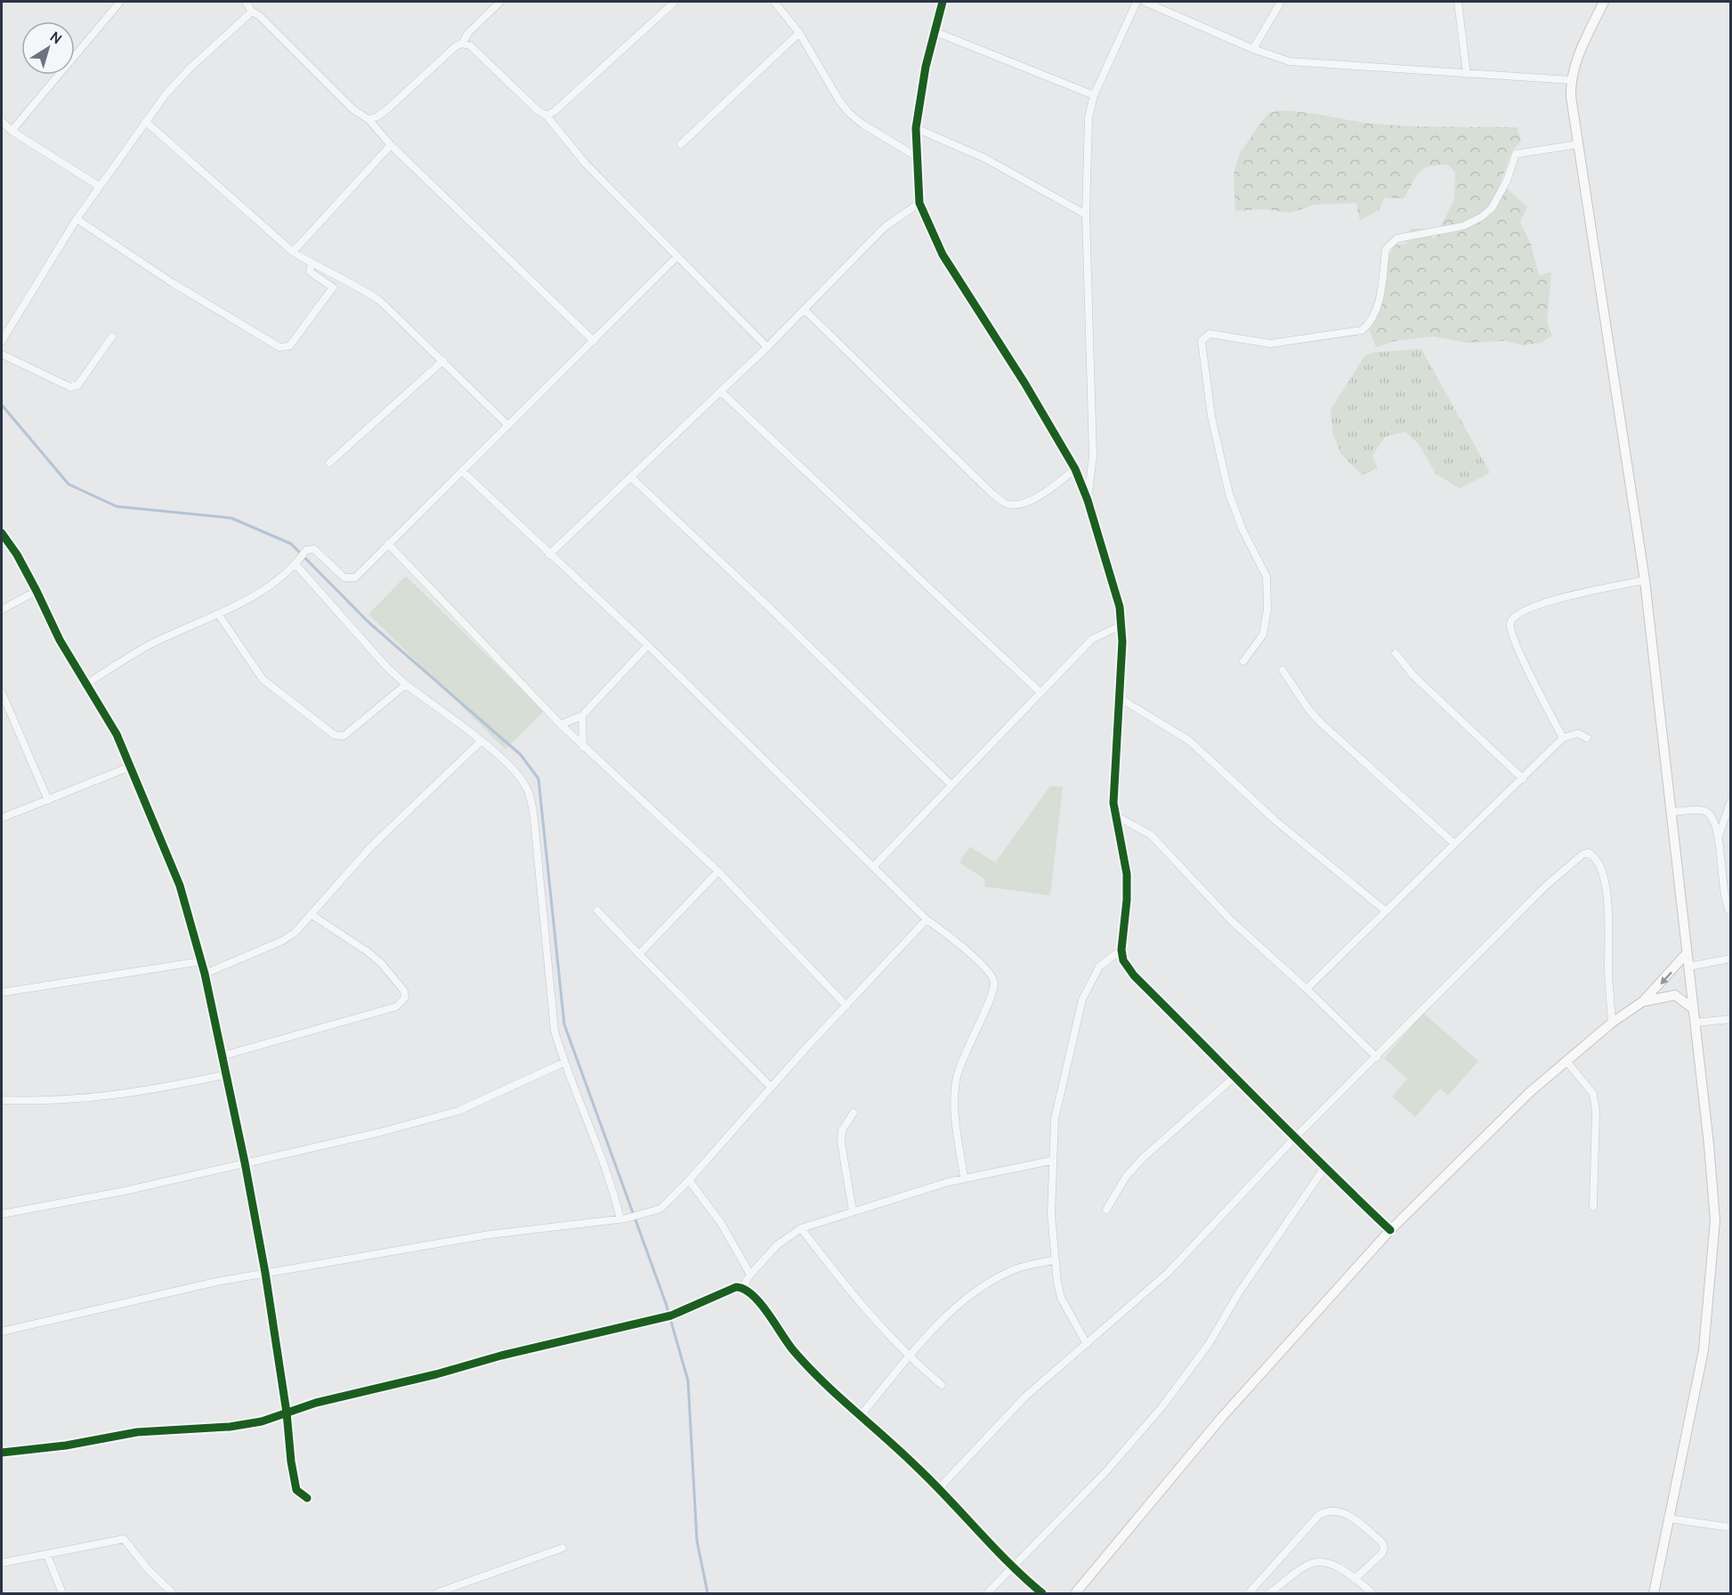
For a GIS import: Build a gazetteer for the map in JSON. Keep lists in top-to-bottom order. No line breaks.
{"north":"top right"}
